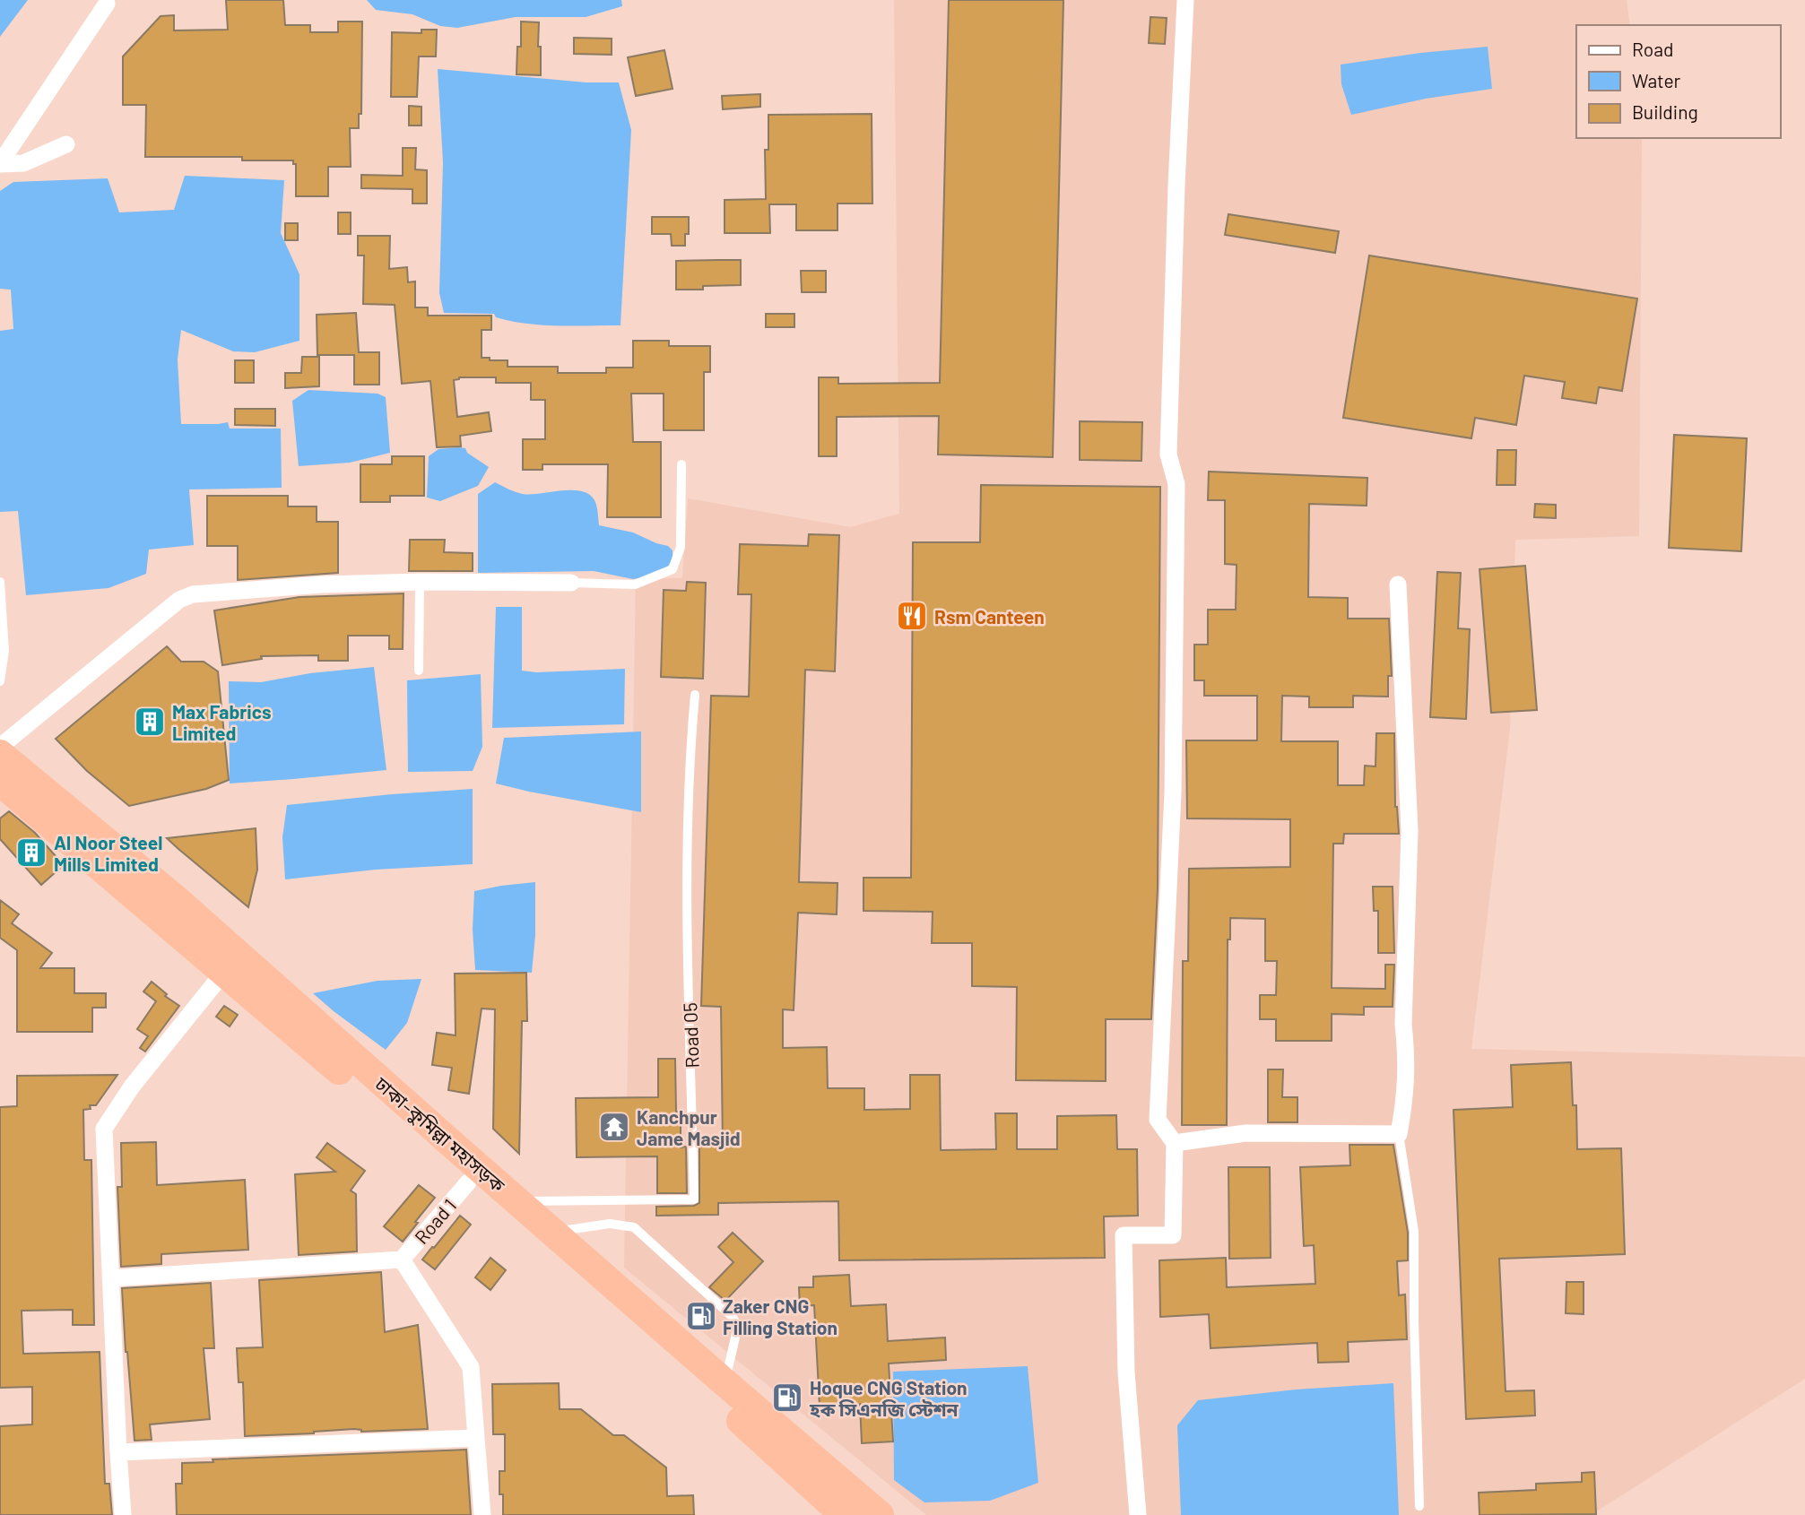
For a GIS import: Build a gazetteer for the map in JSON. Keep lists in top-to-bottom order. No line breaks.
{"streets":{"highway":["ঢাকা–কুমিল্লা মহাসড়ক"],"street":["Road 1"],"lane":["Road 05"]},"crossings":[["Road 05","ঢাকা–কুমিল্লা মহাসড়ক"],["ঢাকা–কুমিল্লা মহাসড়ক","Road 1"]],"places":{"restaurant":["Rsm Canteen"],"building":["Max Fabrics Limited","Al Noor Steel Mills Limited"],"temple":["Kanchpur Jame Masjid"],"fuel station":["Zaker CNG Filling Station","Hoque CNG Station হক সিএনজি স্টেশন"]},"legend":["Road","Water","Building"]}
